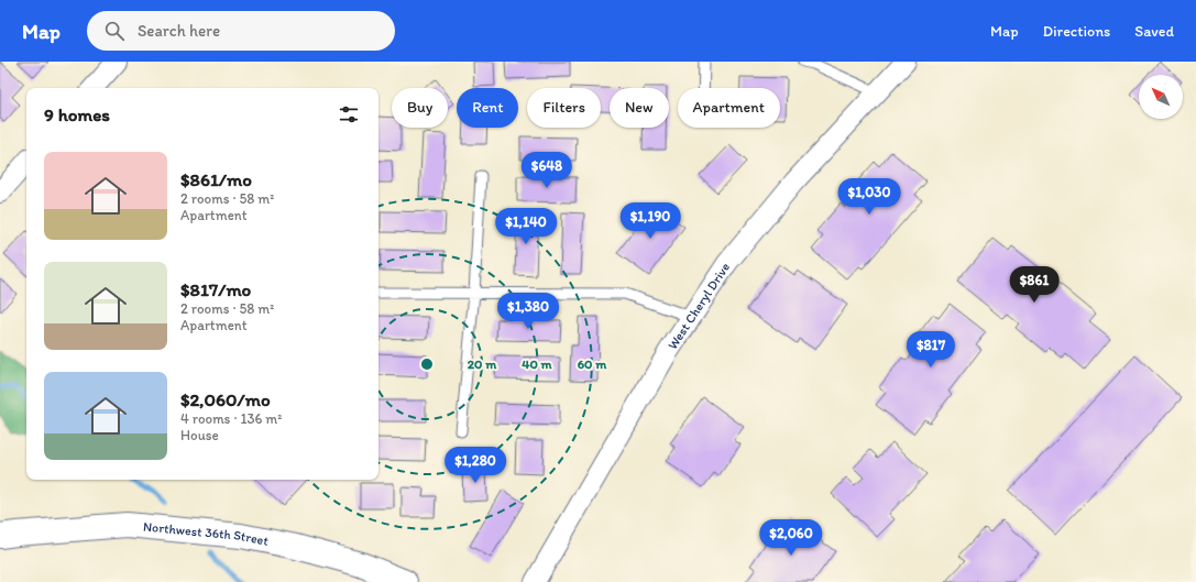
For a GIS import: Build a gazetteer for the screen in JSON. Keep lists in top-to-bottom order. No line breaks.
{"streets":{"main road":["Northwest 36th Street"],"street":["West Cheryl Drive"]},"north":"top left","page":{"header":"Map","search":"Search here","nav":["Map","Directions","Saved"],"chip":["Buy","Rent","Filters","New","Apartment"],"heading":"9 homes","list":[{"name":"$861/mo","note":"2 rooms · 58 m² · Apartment"},{"name":"$817/mo","note":"2 rooms · 58 m² · Apartment"},{"name":"$2,060/mo","note":"4 rooms · 136 m² · House"}],"price":["$648","$1,030","$1,190","$1,140","$861","$1,380","$817","$1,280","$2,060"]},"rings":["20 m","40 m","60 m"]}
